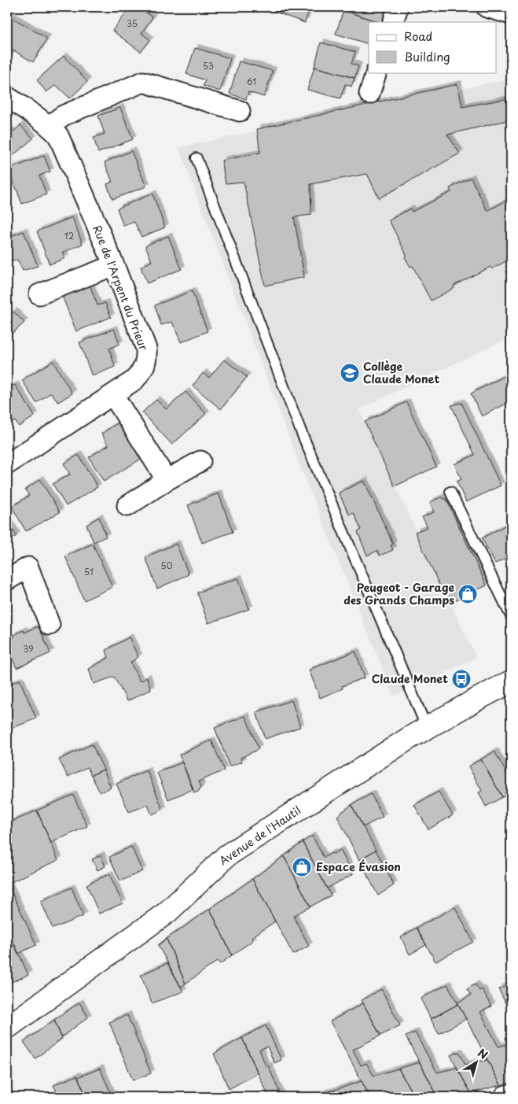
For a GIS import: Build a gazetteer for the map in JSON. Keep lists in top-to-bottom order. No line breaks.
{"streets":{"street":["Rue de l'Arpent du Prieur","Avenue de l'Hautil"]},"places":{"school or university":["Collège Claude Monet"],"shop":["Peugeot - Garage des Grands Champs","Espace Évasion"],"bus stop":["Claude Monet"]},"house_numbers":["35","53","61","12","50","51","39"],"legend":["Road","Building"],"north":"top right"}
